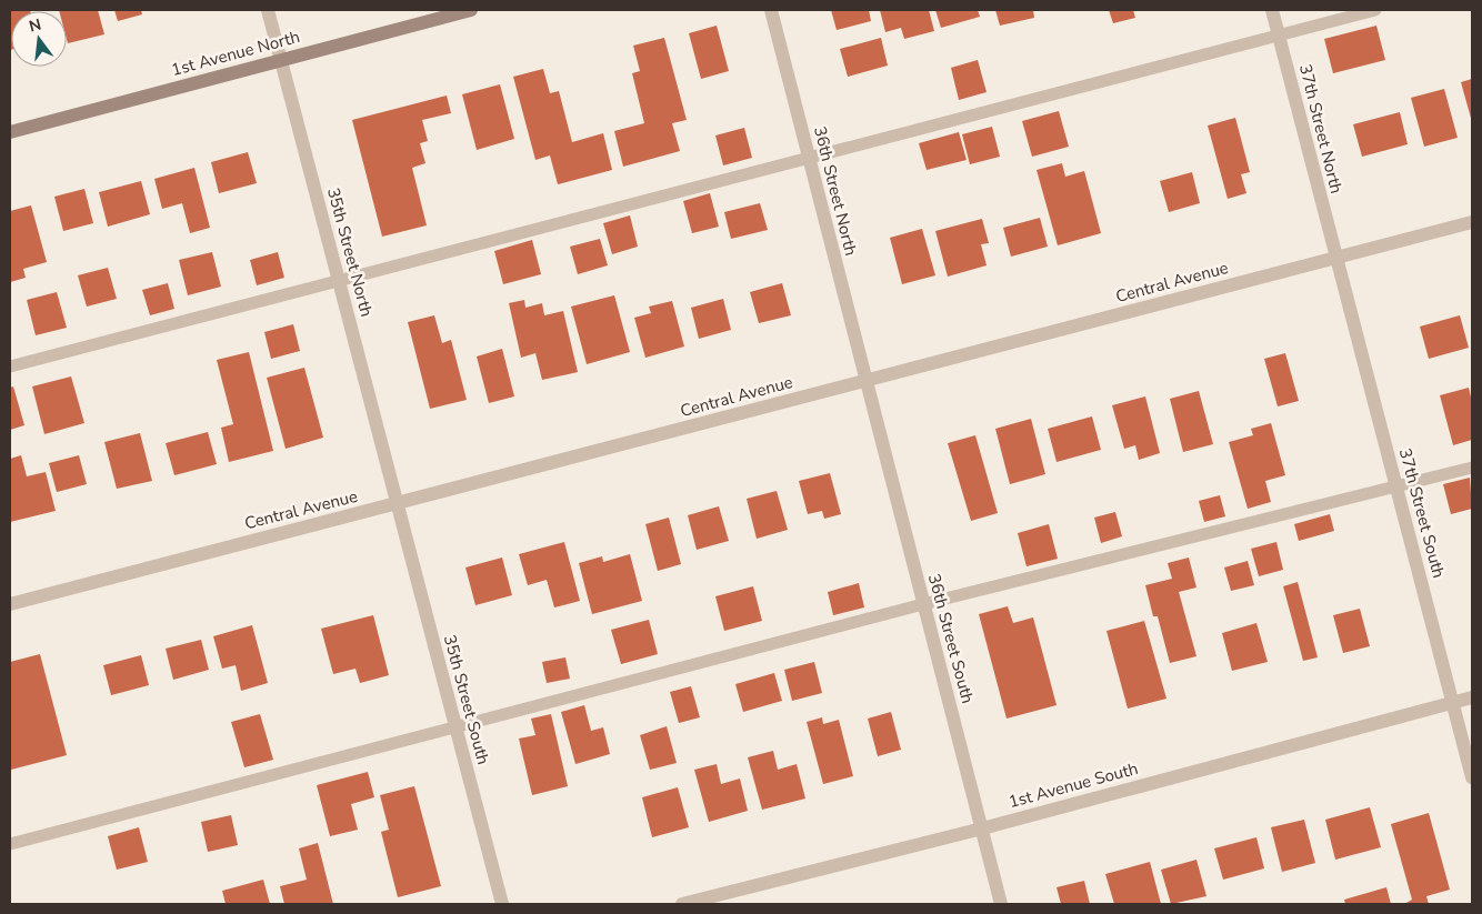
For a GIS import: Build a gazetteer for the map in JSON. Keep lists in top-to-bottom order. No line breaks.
{"streets":{"main road":["1st Avenue North"],"street":["37th Street North","36th Street North","35th Street North","Central Avenue","37th Street South","36th Street South","35th Street South","1st Avenue South"]},"crossings":[["1st Avenue North","35th Street North"],["37th Street North","Central Avenue"],["37th Street North","37th Street South"],["36th Street North","Central Avenue"],["36th Street North","36th Street South"],["35th Street North","Central Avenue"],["35th Street North","35th Street South"],["Central Avenue","37th Street South"],["Central Avenue","36th Street South"],["Central Avenue","35th Street South"],["37th Street South","1st Avenue South"],["36th Street South","1st Avenue South"]],"north":"top"}
